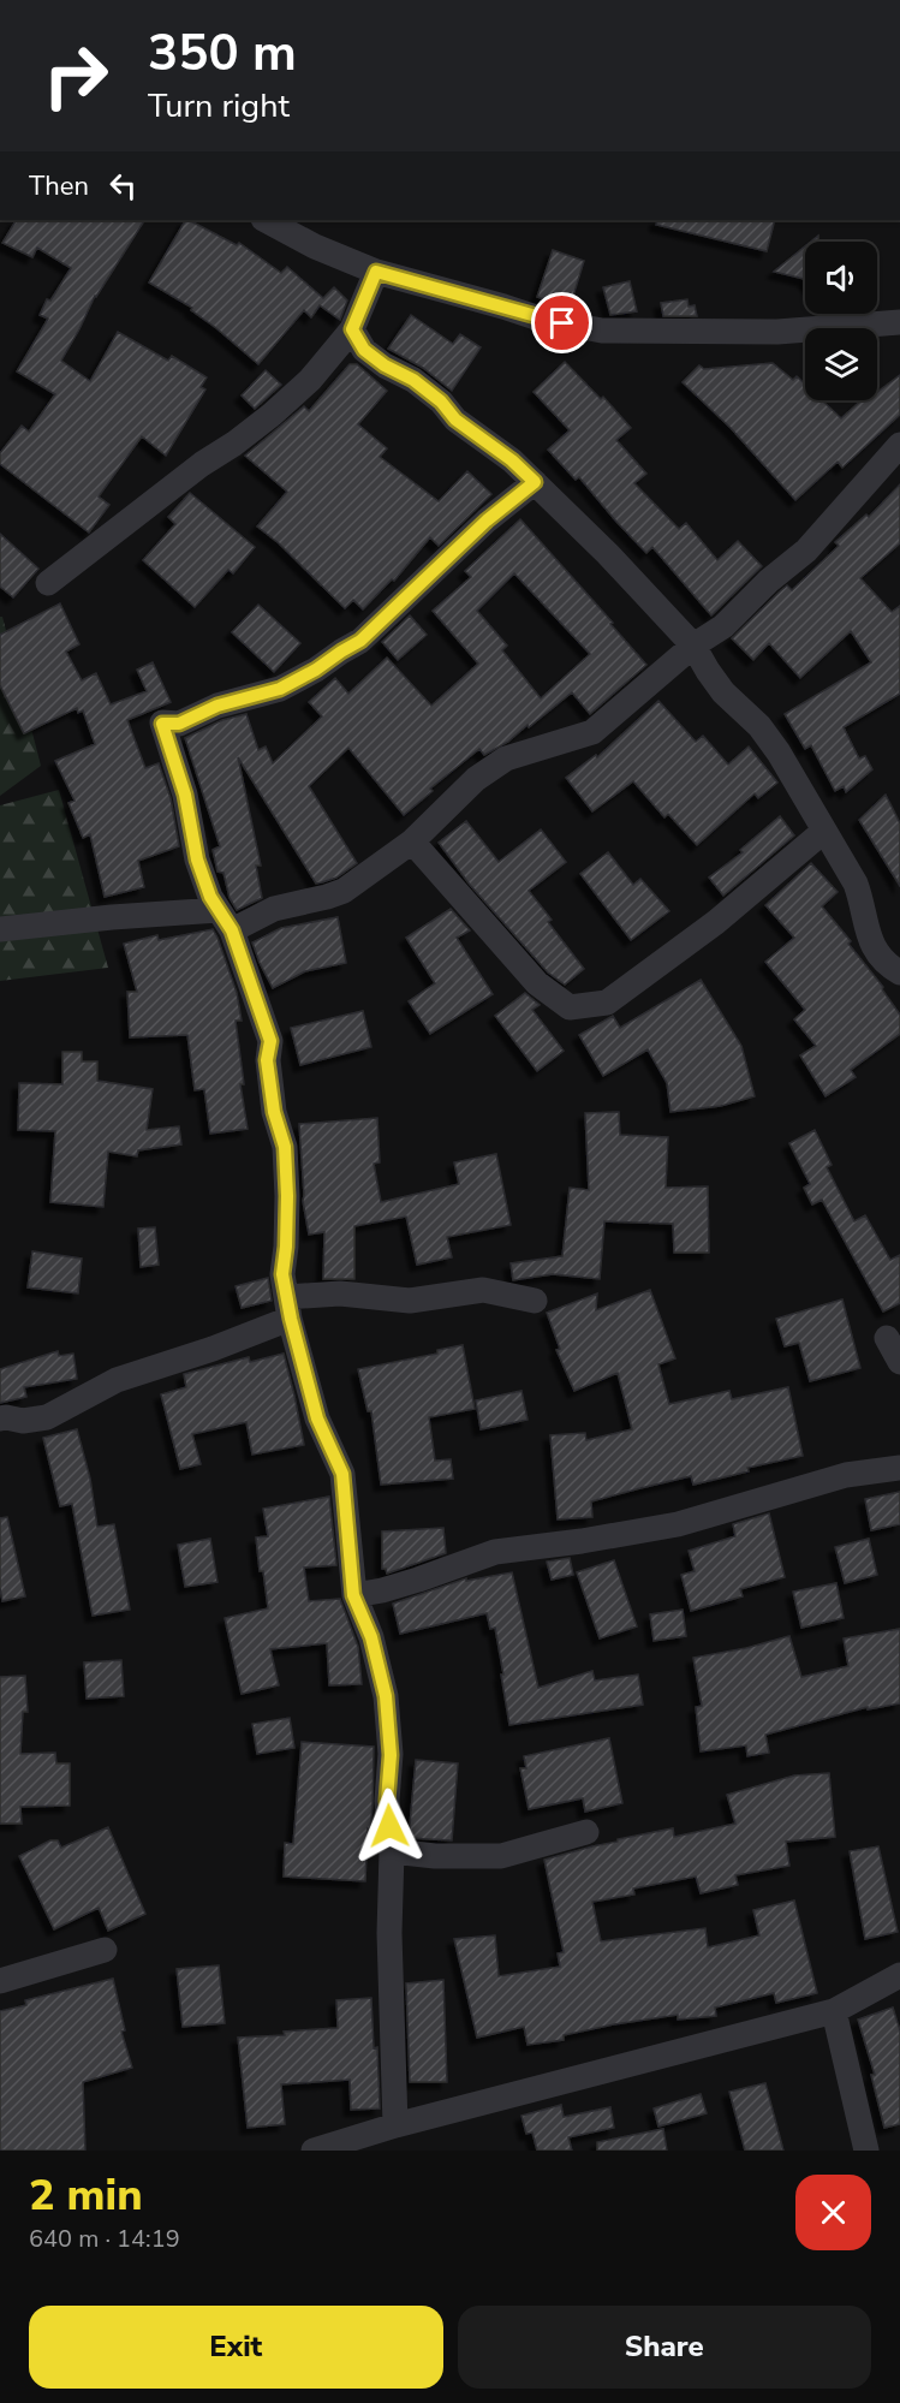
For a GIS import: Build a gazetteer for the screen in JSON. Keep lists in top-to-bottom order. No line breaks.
{"page":{"turn":["350 m","Turn right"],"then":"Then","heading":["2 min","640 m · 14:19"],"buttons":["Exit","Share"]}}
